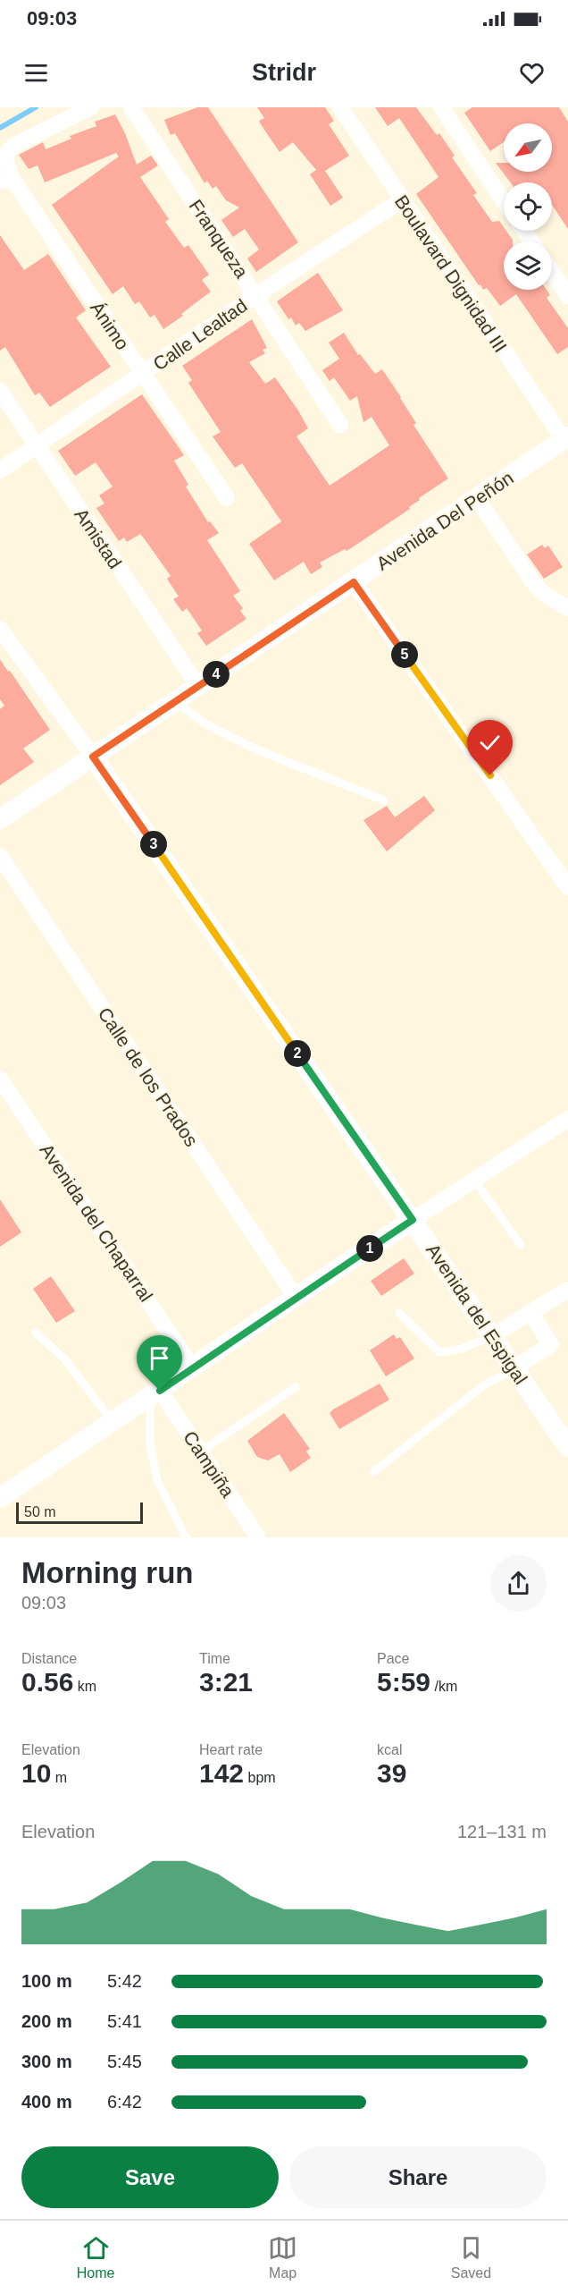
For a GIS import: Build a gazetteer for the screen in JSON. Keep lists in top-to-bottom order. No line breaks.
{"streets":{"street":["Franqueza","Boulavard Dignidad III","Ánimo","Calle Lealtad","Avenida Del Peñón","Amistad","Calle de los Prados","Avenida del Chaparral","Avenida del Espigal","Campiña"]},"crossings":[["Franqueza","Calle Lealtad"],["Boulavard Dignidad III","Calle Lealtad"],["Boulavard Dignidad III","Avenida Del Peñón"],["Ánimo","Calle Lealtad"],["Calle Lealtad","Amistad"],["Avenida Del Peñón","Amistad"],["Avenida Del Peñón","Avenida del Espigal"]],"scale_bar":"50 m","north":"bottom left","page":{"status":"09:03","header":"Stridr","pins":["5","4","3","2","1"],"scale":"50 m","heading":["Morning run","09:03"],"stats":[["Distance","0.56 km"],["Time","3:21"],["Pace","5:59 /km"],["Elevation","10 m"],["Heart rate","142 bpm"],["kcal","39"]],"chart":["Elevation","121–131 m"],"list":[{"name":"100 m","note":"5:42"},{"name":"200 m","note":"5:41"},{"name":"300 m","note":"5:45"},{"name":"400 m","note":"6:42"}],"buttons":["Save","Share"],"tabs":["Home","Map","Saved"]}}
